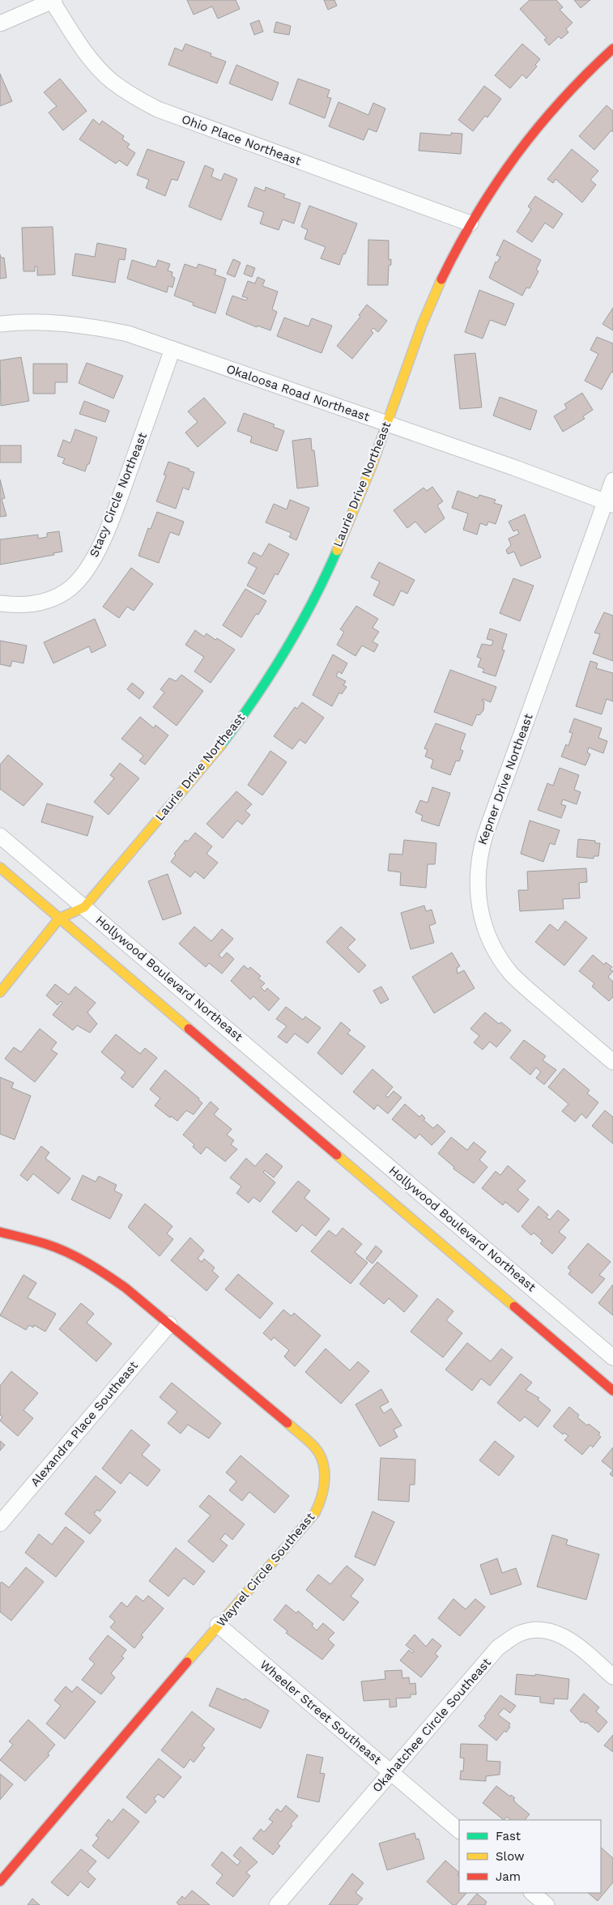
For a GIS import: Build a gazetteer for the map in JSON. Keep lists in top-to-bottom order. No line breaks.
{"streets":{"street":["Ohio Place Northeast","Okaloosa Road Northeast","Laurie Drive Northeast","Stacy Circle Northeast","Kepner Drive Northeast","Hollywood Boulevard Northeast","Alexandra Place Southeast","Waynel Circle Southeast","Wheeler Street Southeast","Okahatchee Circle Southeast"]},"crossings":[["Ohio Place Northeast","Laurie Drive Northeast"],["Okaloosa Road Northeast","Laurie Drive Northeast"],["Okaloosa Road Northeast","Stacy Circle Northeast"],["Okaloosa Road Northeast","Kepner Drive Northeast"],["Laurie Drive Northeast","Hollywood Boulevard Northeast"],["Alexandra Place Southeast","Waynel Circle Southeast"],["Waynel Circle Southeast","Wheeler Street Southeast"],["Wheeler Street Southeast","Okahatchee Circle Southeast"]],"legend":["Fast","Slow","Jam"]}
